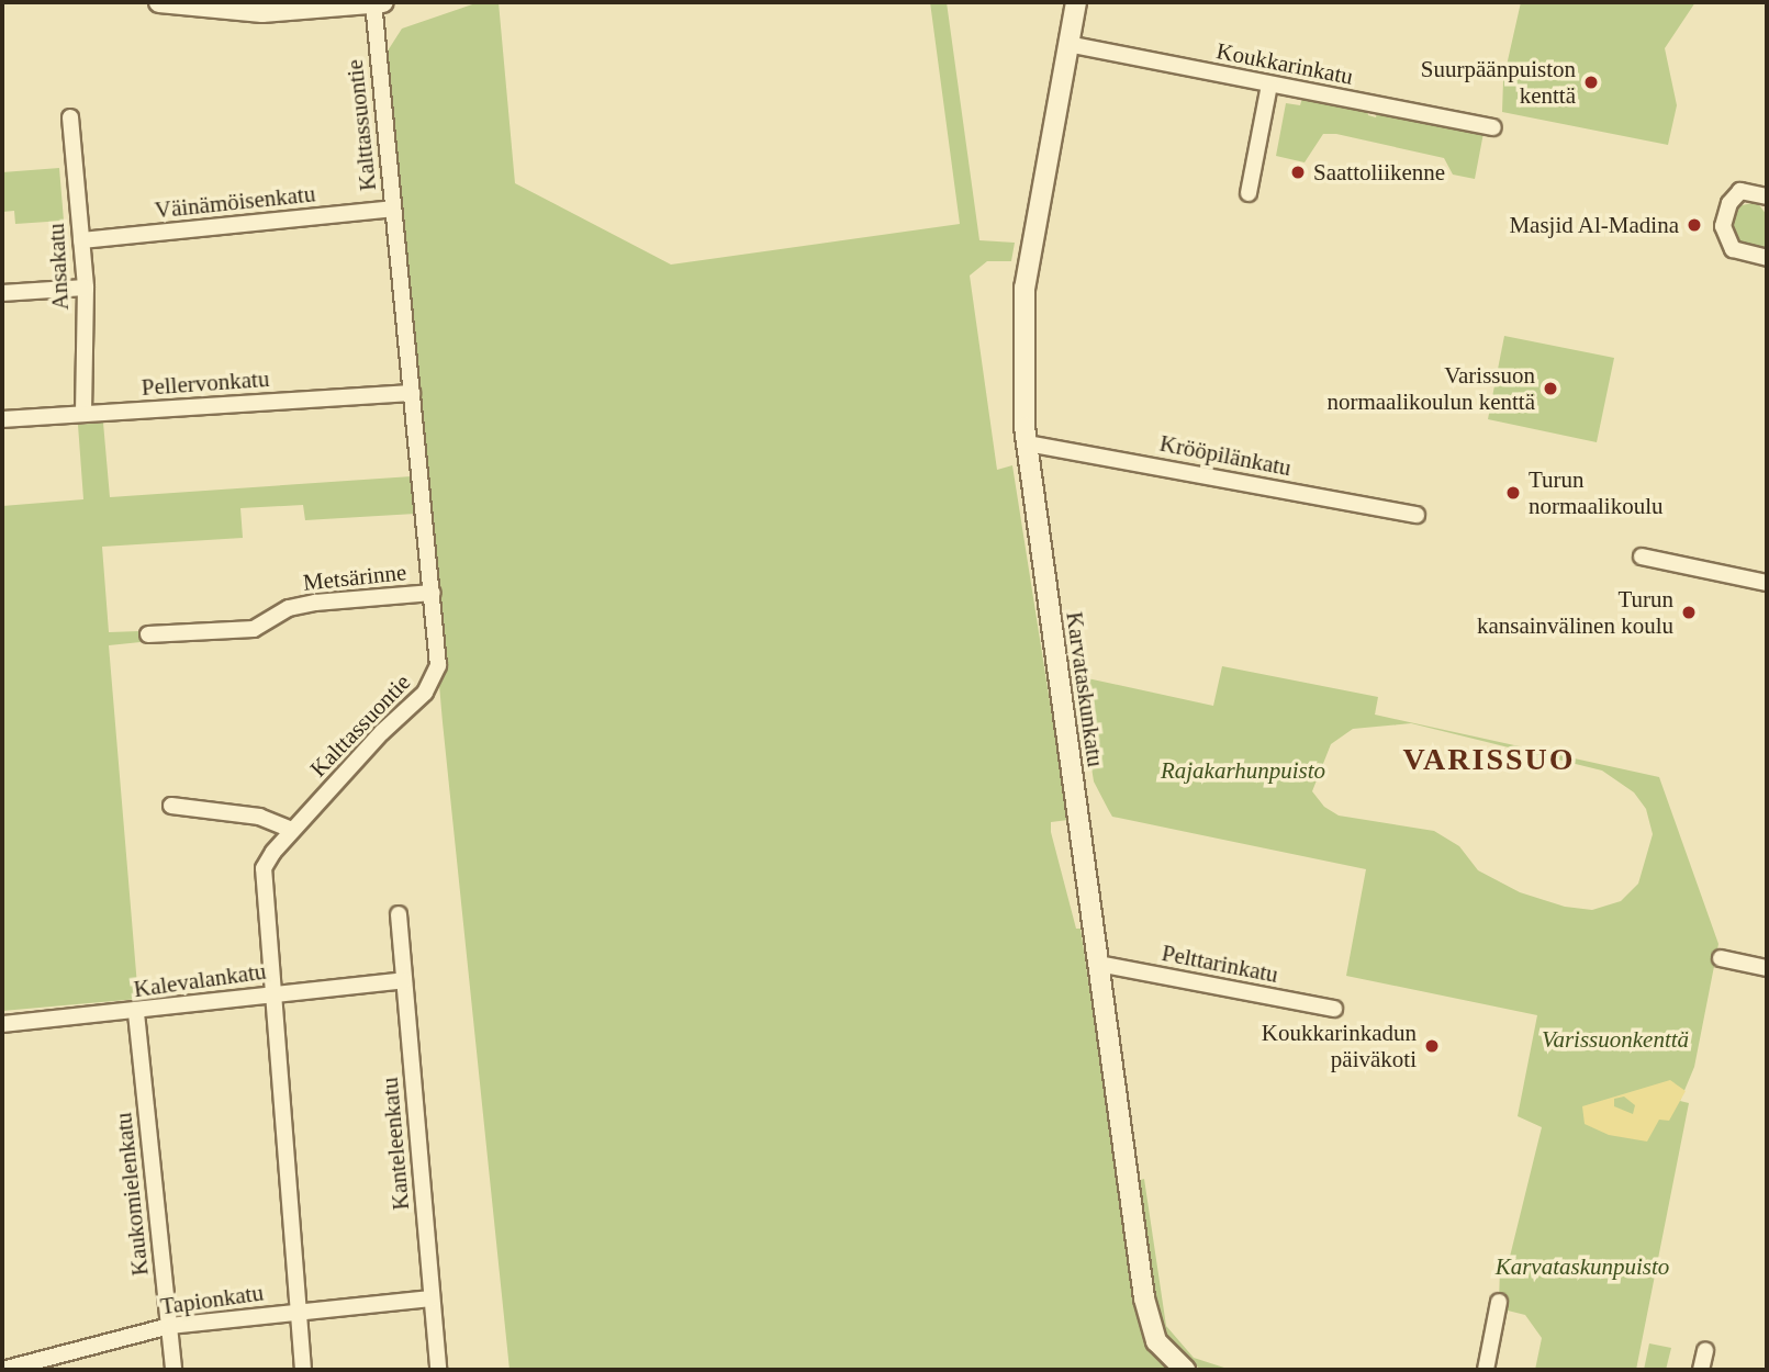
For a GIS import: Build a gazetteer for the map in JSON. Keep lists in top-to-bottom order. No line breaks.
{"streets":{"street":["Koukkarinkatu","Kalttassuontie","Väinämöisenkatu","Ansakatu","Pellervonkatu","Krööpilänkatu","Metsärinne","Karvataskunkatu","Pelttarinkatu","Kalevalankatu","Kanteleenkatu","Kaukomielenkatu","Tapionkatu"]},"crossings":[["Koukkarinkatu","Karvataskunkatu"],["Kalttassuontie","Väinämöisenkatu"],["Kalttassuontie","Pellervonkatu"],["Kalttassuontie","Metsärinne"],["Kalttassuontie","Kalevalankatu"],["Kalttassuontie","Tapionkatu"],["Väinämöisenkatu","Ansakatu"],["Ansakatu","Pellervonkatu"],["Krööpilänkatu","Karvataskunkatu"],["Karvataskunkatu","Pelttarinkatu"],["Kalevalankatu","Kanteleenkatu"],["Kalevalankatu","Kaukomielenkatu"],["Kanteleenkatu","Tapionkatu"],["Kaukomielenkatu","Tapionkatu"]],"districts":["VARISSUO"],"parks":["Rajakarhunpuisto","Varissuonkenttä","Karvataskunpuisto"],"places":["Suurpäänpuiston kenttä","Saattoliikenne","Masjid Al-Madina","Varissuon normaalikoulun kenttä","Turun normaalikoulu","Turun kansainvälinen koulu","Koukkarinkadun päiväkoti"]}
